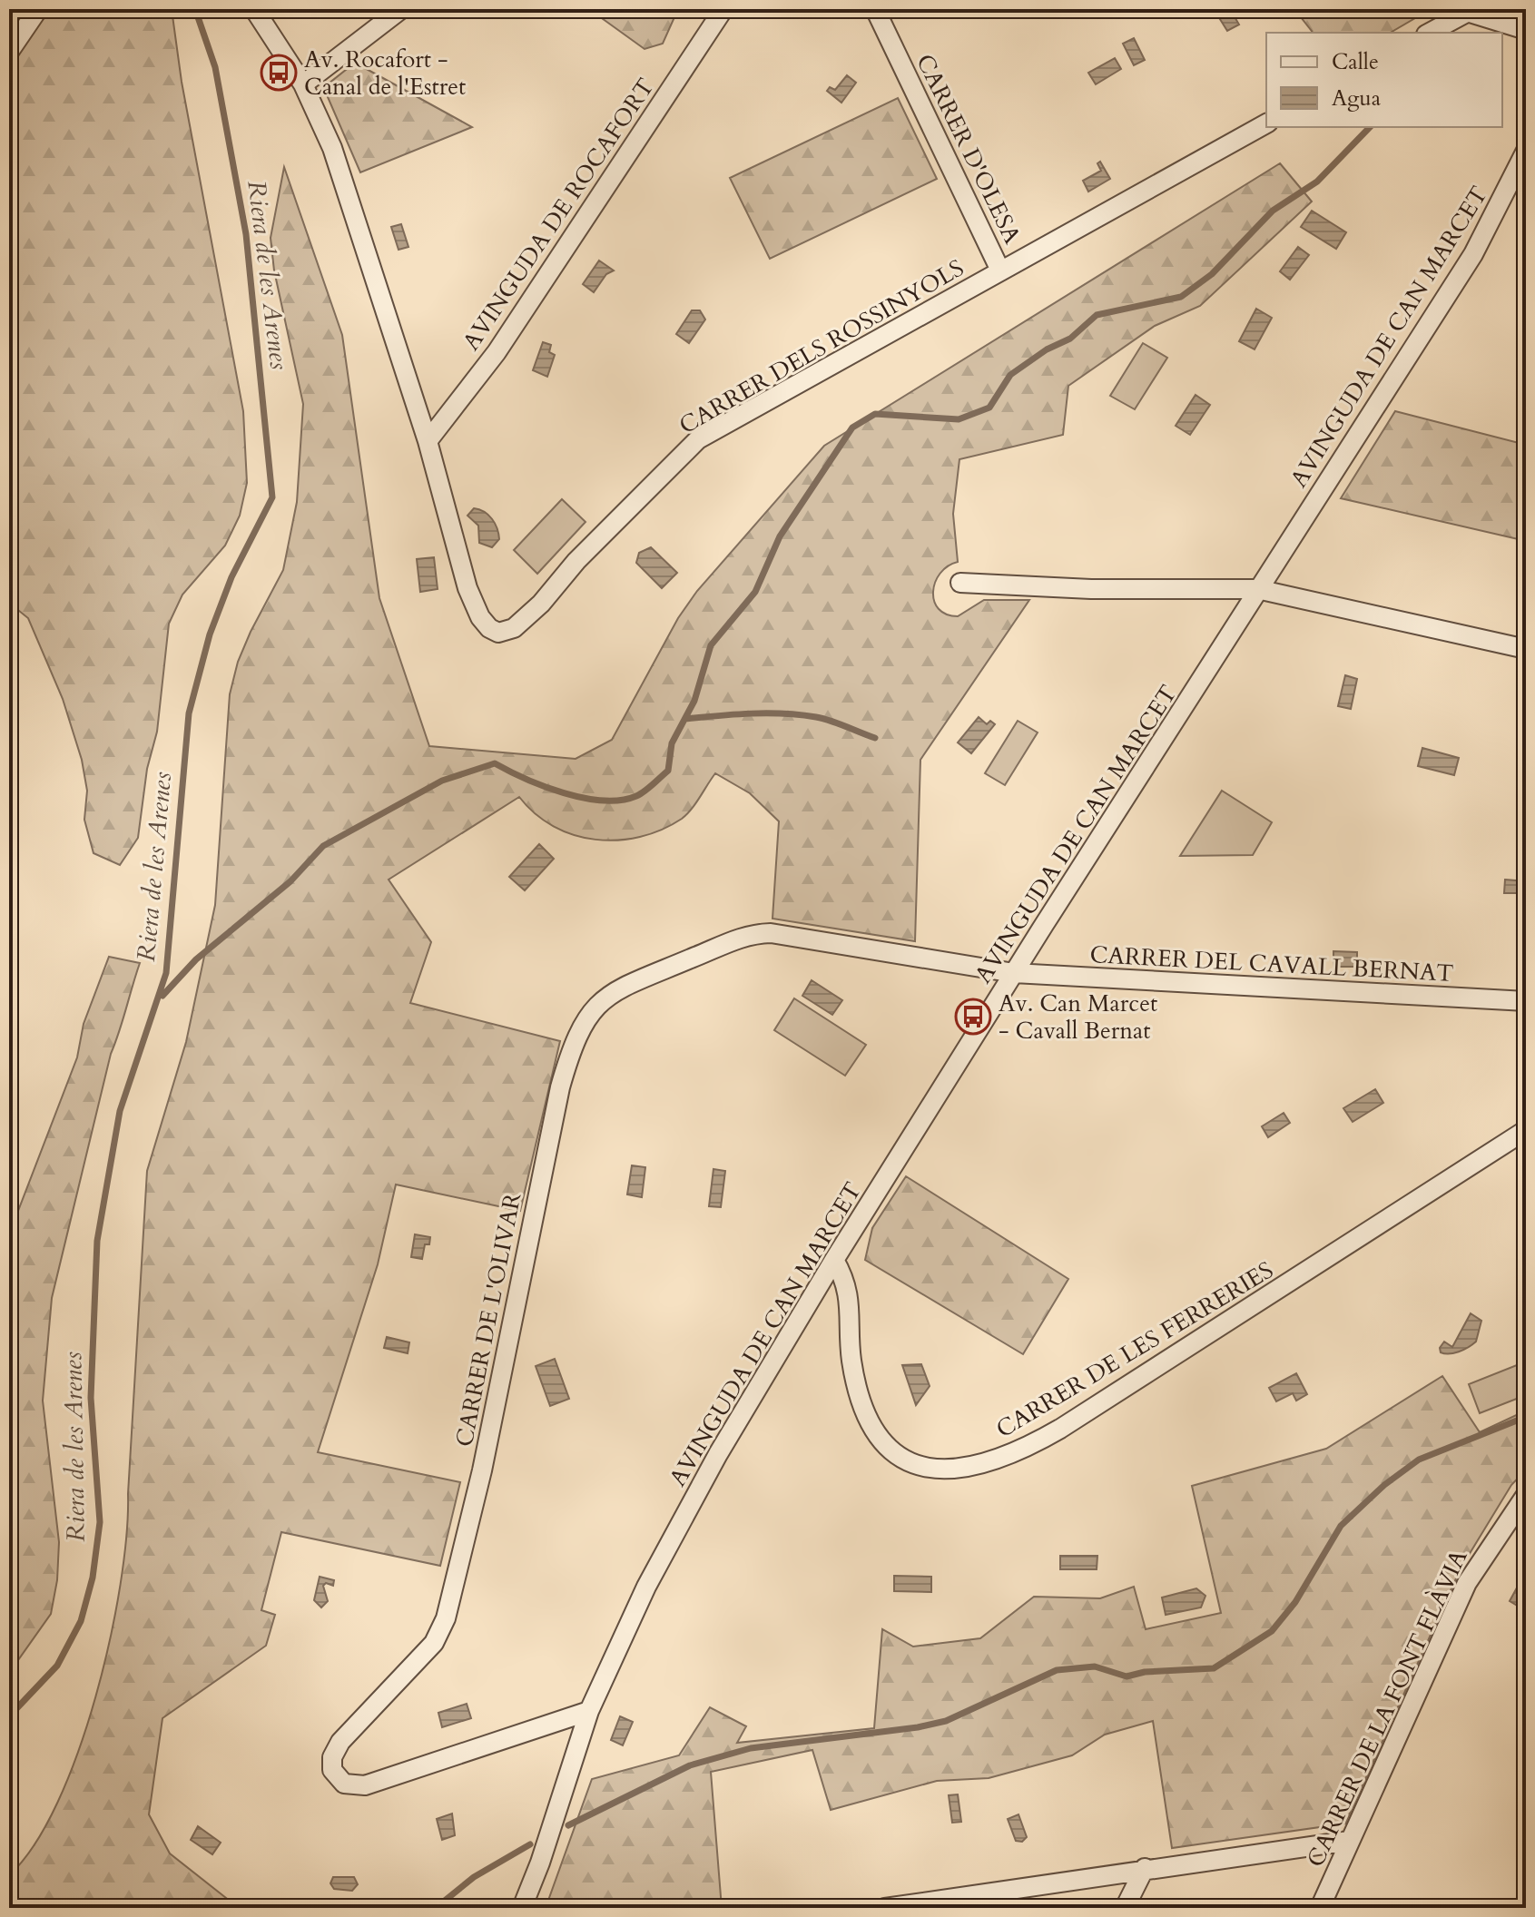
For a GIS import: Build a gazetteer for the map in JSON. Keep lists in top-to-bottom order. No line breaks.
{"streets":{"street":["CARRER D'OLESA","AVINGUDA DE ROCAFORT","AVINGUDA DE CAN MARCET","CARRER DELS ROSSINYOLS","CARRER DEL CAVALL BERNAT","CARRER DE L'OLIVAR","CARRER DE LES FERRERIES","CARRER DE LA FONT FLÀVIA"]},"crossings":[["CARRER D'OLESA","CARRER DELS ROSSINYOLS"],["AVINGUDA DE ROCAFORT","CARRER DELS ROSSINYOLS"],["AVINGUDA DE CAN MARCET","CARRER DEL CAVALL BERNAT"],["AVINGUDA DE CAN MARCET","CARRER DE L'OLIVAR"],["AVINGUDA DE CAN MARCET","CARRER DE LES FERRERIES"],["CARRER DEL CAVALL BERNAT","CARRER DE L'OLIVAR"]],"water":["Riera de les Arenes"],"places":{"bus stop":["Av. Rocafort - Canal de l'Estret","Av. Can Marcet - Cavall Bernat"]},"legend":["Calle","Agua"]}
